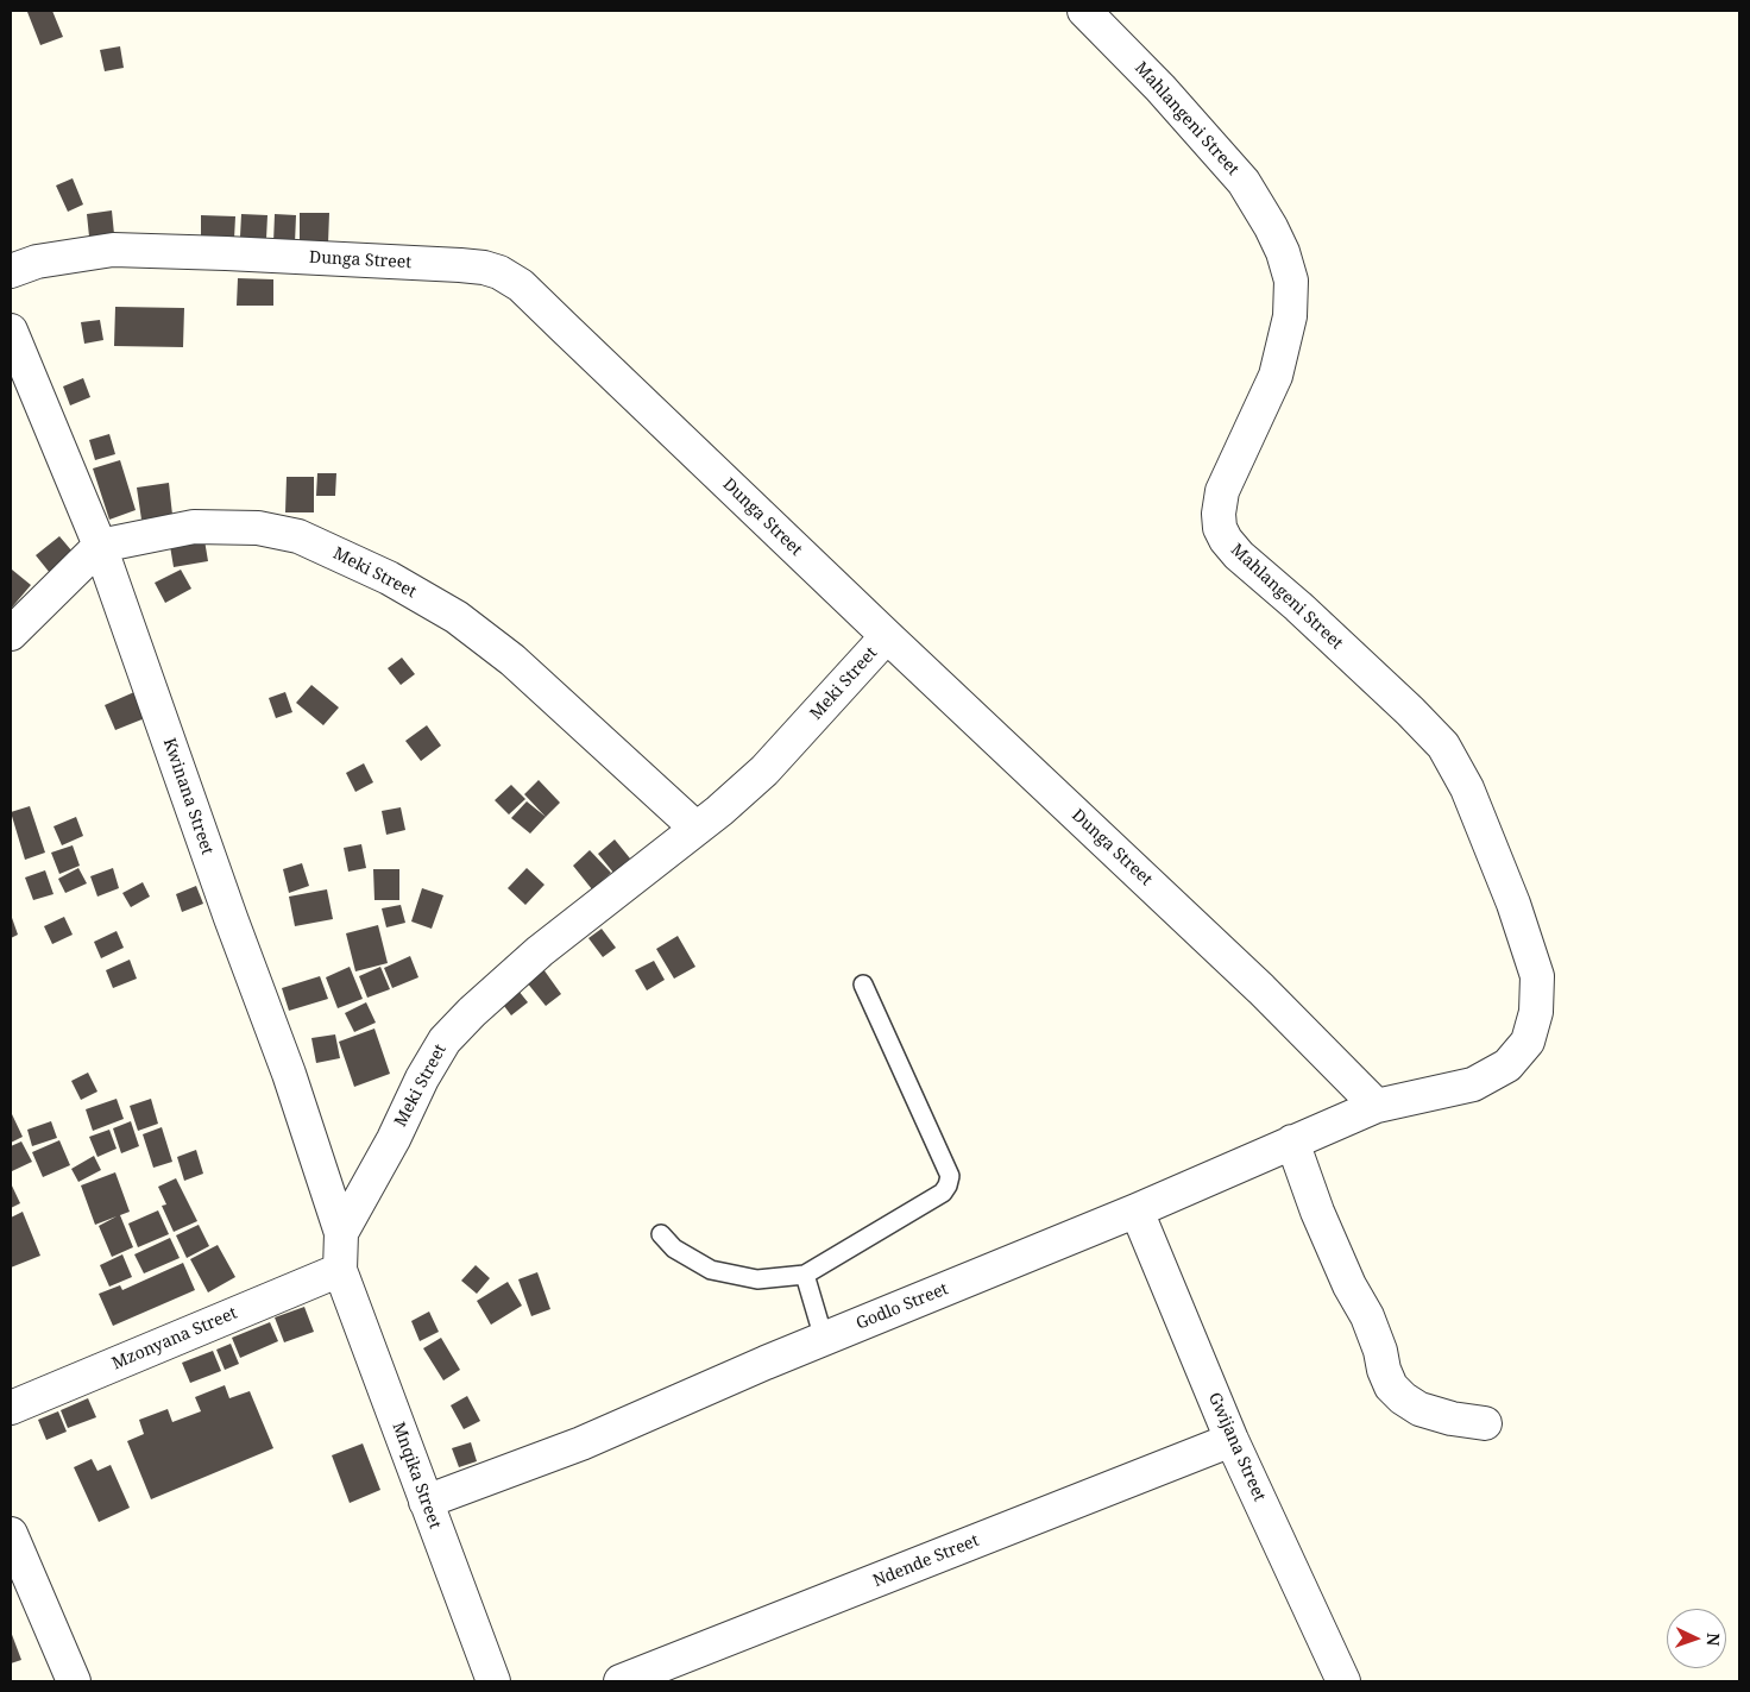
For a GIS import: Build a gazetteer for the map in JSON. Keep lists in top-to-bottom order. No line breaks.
{"streets":{"street":["Mahlangeni Street","Dunga Street","Meki Street","Kwinana Street","Godlo Street","Mzonyana Street","Gwijana Street","Mnqika Street","Ndende Street"]},"crossings":[["Mahlangeni Street","Dunga Street"],["Mahlangeni Street","Godlo Street"],["Dunga Street","Meki Street"],["Dunga Street","Godlo Street"],["Meki Street","Kwinana Street"],["Kwinana Street","Mzonyana Street"],["Kwinana Street","Mnqika Street"],["Godlo Street","Gwijana Street"],["Godlo Street","Mnqika Street"],["Mzonyana Street","Mnqika Street"],["Gwijana Street","Ndende Street"]],"north":"right"}
